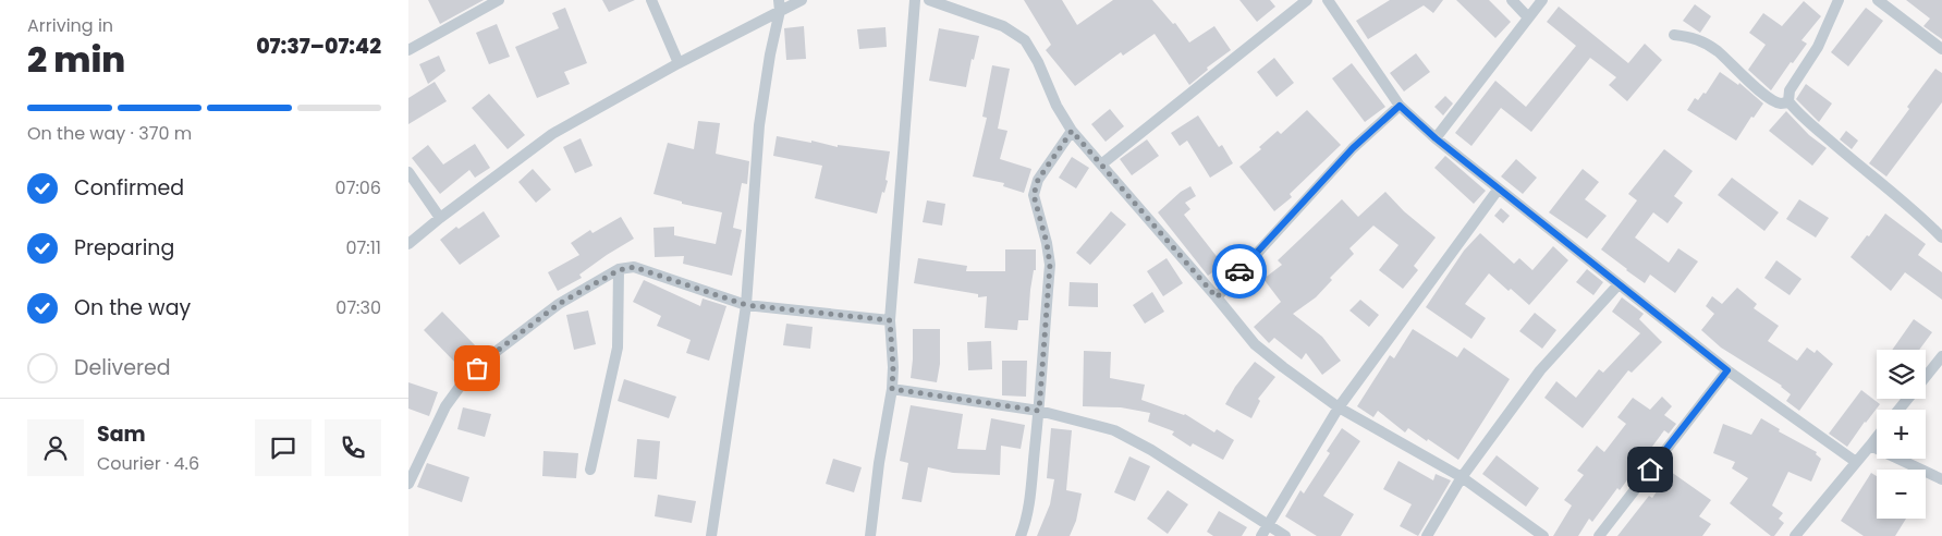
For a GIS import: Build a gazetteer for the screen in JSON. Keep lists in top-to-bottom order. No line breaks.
{"page":{"heading":["2 min","Arriving in","07:37–07:42"],"panel":["Sam","Courier · 4.6"],"bar":"On the way · 370 m","list":[["Confirmed","07:06"],["Preparing","07:11"],["On the way","07:30"],"Delivered"],"map_buttons":["+","−"]}}
